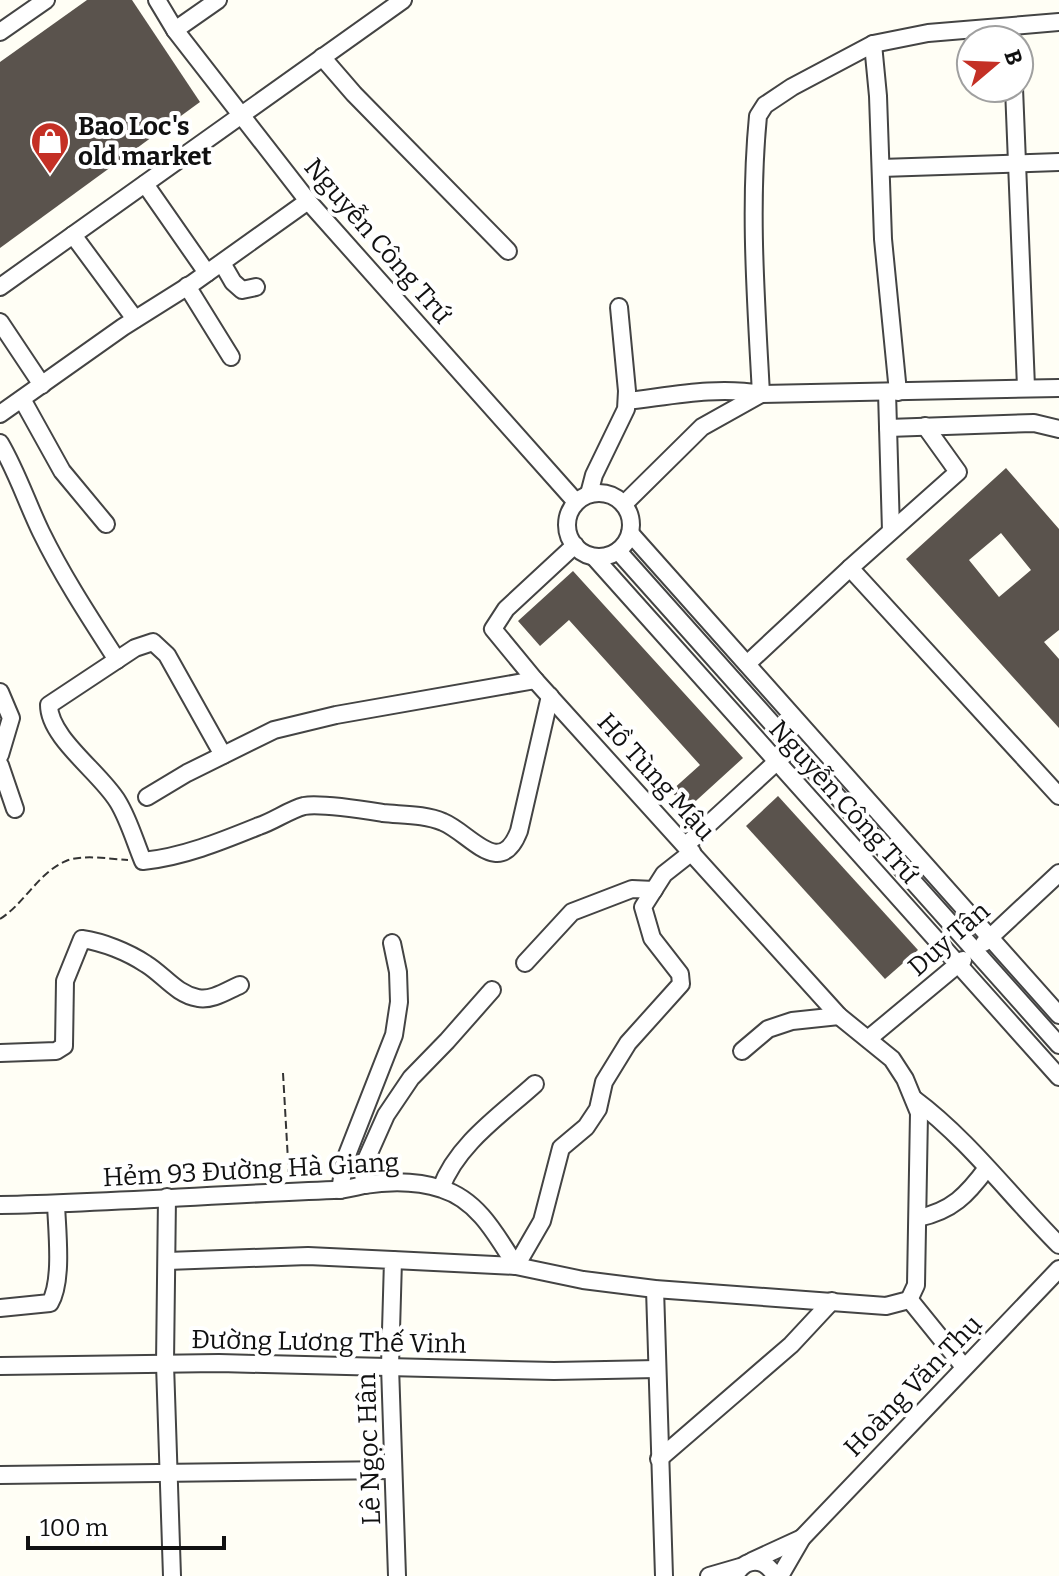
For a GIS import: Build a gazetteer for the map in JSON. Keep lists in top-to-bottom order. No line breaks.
{"streets":{"street":["Nguyễn Công Trứ","Hồ Tùng Mậu","Duy Tân","Hẻm 93 Đường Hà Giang","Đường Lương Thế Vinh","Hoàng Văn Thụ","Lê Ngọc Hân"]},"crossings":[["Nguyễn Công Trứ","Hồ Tùng Mậu"],["Nguyễn Công Trứ","Duy Tân"],["Hồ Tùng Mậu","Duy Tân"],["Đường Lương Thế Vinh","Lê Ngọc Hân"]],"places":{"shop":["Bao Loc's old market"]},"scale_bar":"100 m","north":"right"}
